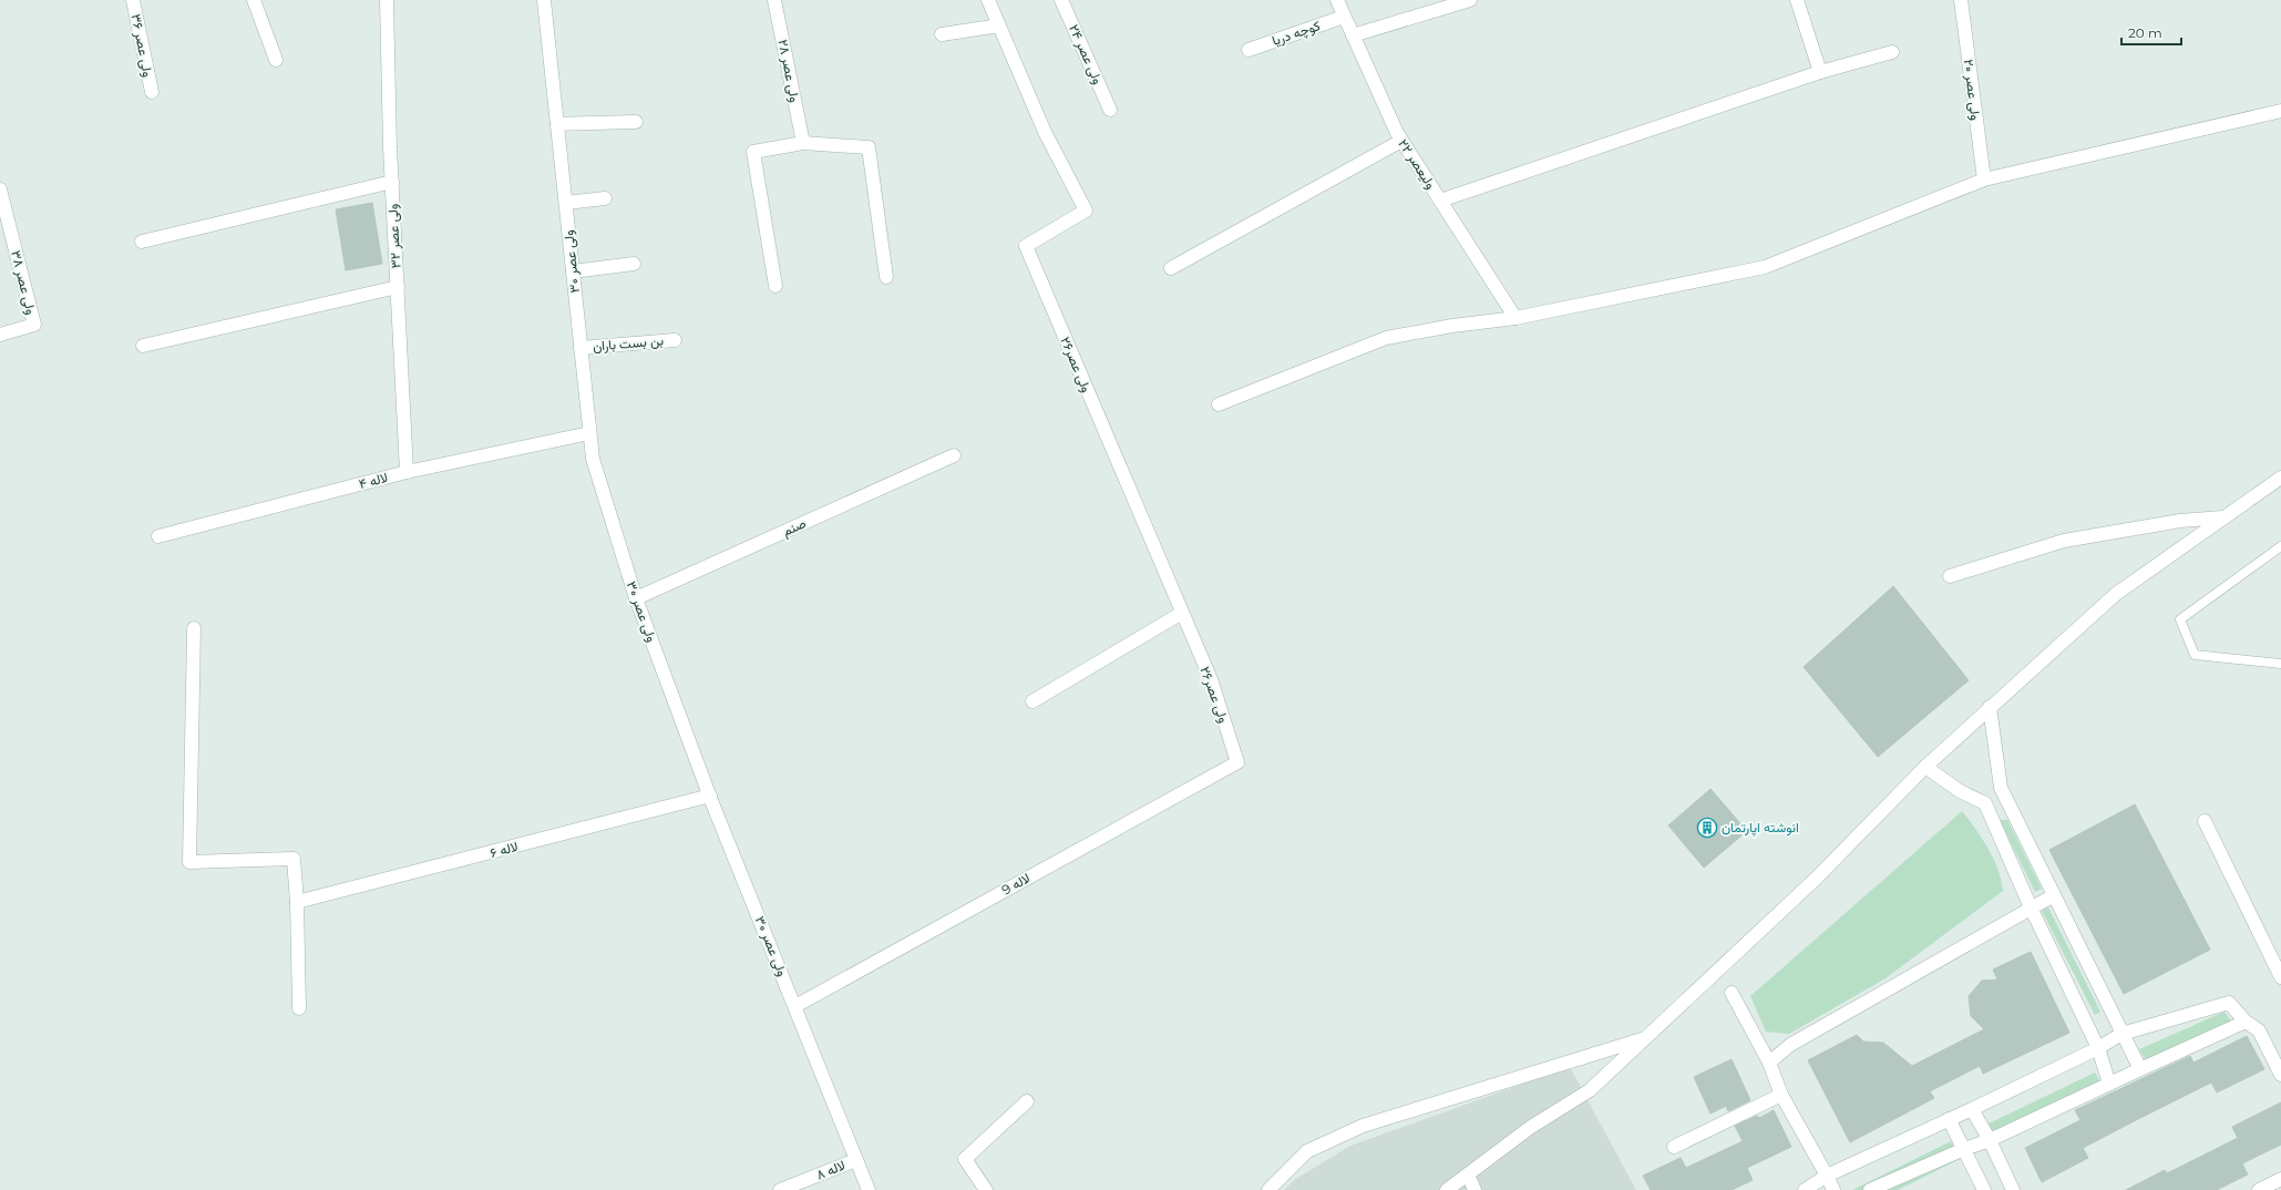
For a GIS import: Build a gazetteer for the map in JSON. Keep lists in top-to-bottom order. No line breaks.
{"streets":{"street":["کوچه دریا","ولی عصر ۳۶","ولی عصر ۲۴","ولی عصر ۲۸","ولی عصر ۲۰","ولیعصر ۲۲","ولی عصر ۳۲","ولی عصر ۳۰","ولی عصر ۳۸","بن بست باران","ولی عصر۲۶","لاله ۴","صنم","لاله ۶","لاله 9","لاله ۸"]},"crossings":[["کوچه دریا","ولیعصر ۲۲"],["ولی عصر ۳۲","لاله ۴"],["ولی عصر ۳۰","بن بست باران"],["ولی عصر ۳۰","لاله ۴"],["ولی عصر ۳۰","صنم"],["ولی عصر ۳۰","لاله ۶"],["ولی عصر ۳۰","لاله 9"],["ولی عصر ۳۰","لاله ۸"],["ولی عصر۲۶","لاله 9"]],"places":{"building":["انوشته اپارتمان"]},"scale_bar":"20 m"}
